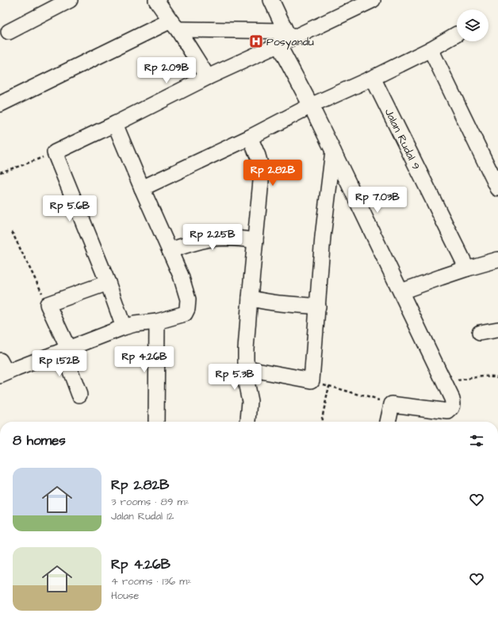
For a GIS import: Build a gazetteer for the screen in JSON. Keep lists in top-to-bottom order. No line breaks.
{"streets":{"street":["Jalan Rudal 9"]},"places":{"hospital":["Posyandu"]},"page":{"price":["Rp 2.09B","Rp 2.82B","Rp 7.03B","Rp 5.6B","Rp 2.25B","Rp 4.26B","Rp 1.52B","Rp 5.3B"],"heading":"8 homes","list":[{"name":"Rp 2.82B","note":"3 rooms · 89 m² · Jalan Rudal 12"},{"name":"Rp 4.26B","note":"4 rooms · 136 m² · House"}]}}
